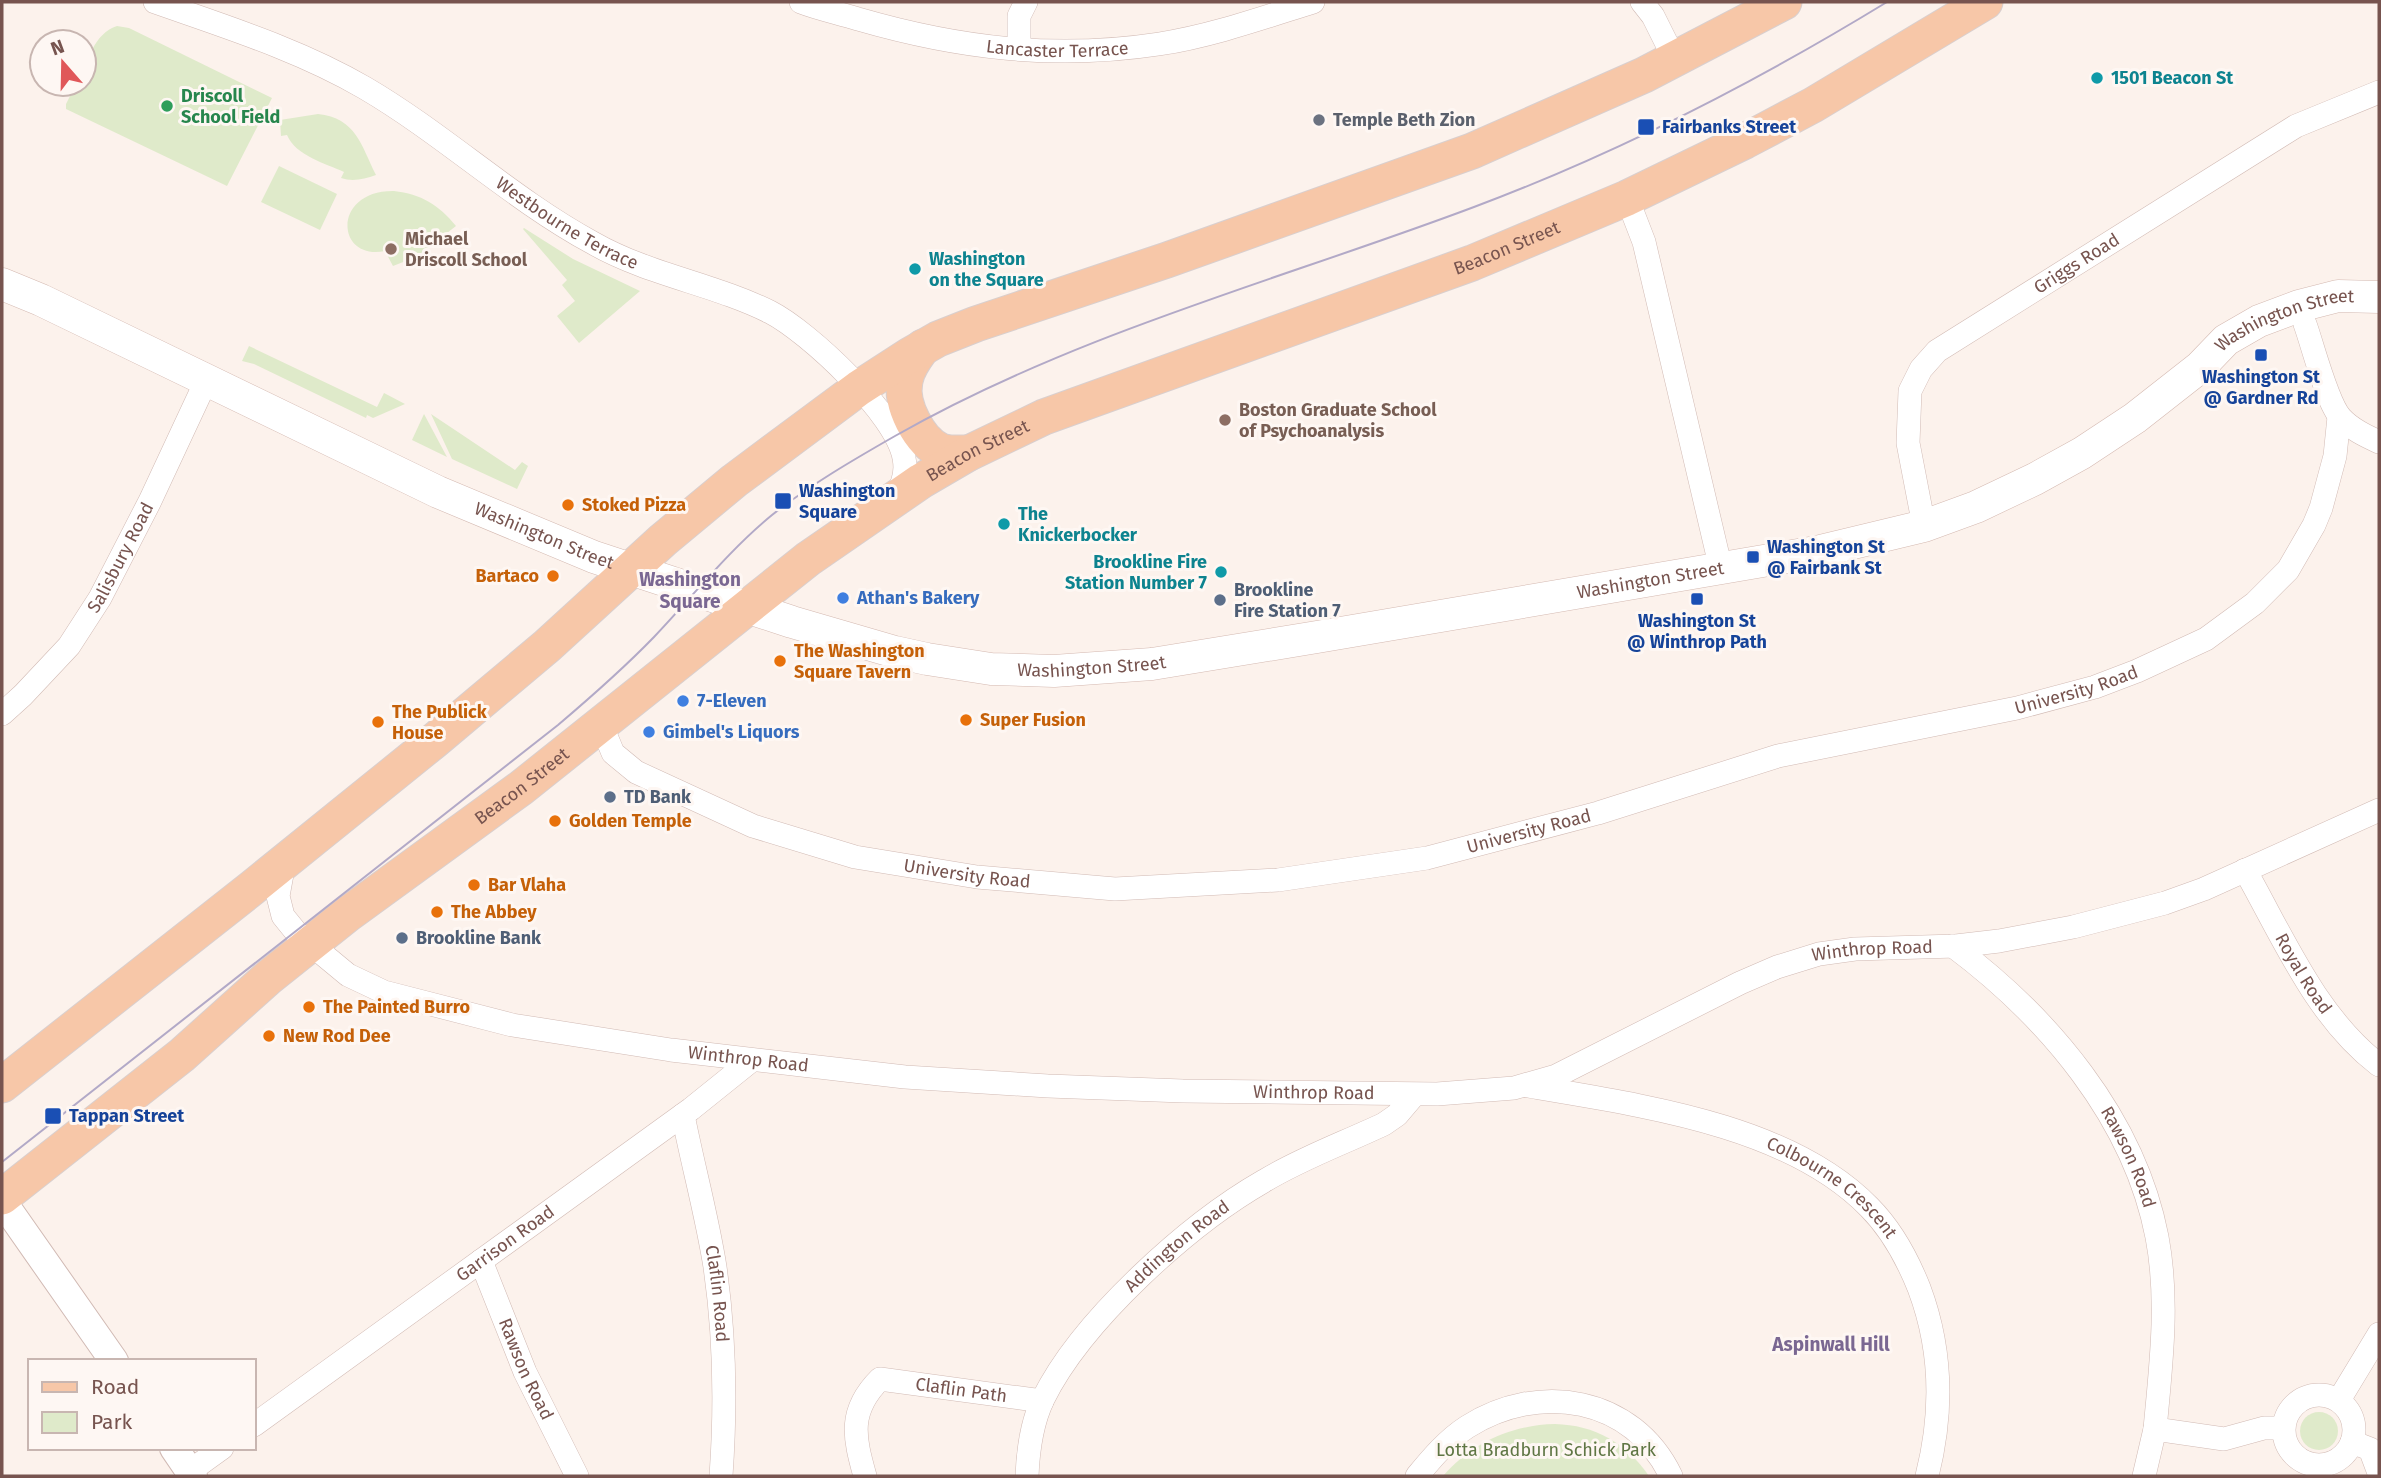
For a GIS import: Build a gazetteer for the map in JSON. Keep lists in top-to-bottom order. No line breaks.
{"streets":{"main road":["Beacon Street","Washington Street"],"street":["Lancaster Terrace","Westbourne Terrace","Griggs Road","Salisbury Road","University Road","Winthrop Road","Royal Road","Rawson Road","Colbourne Crescent","Garrison Road","Addington Road","Claflin Road","Claflin Path"]},"crossings":[["Westbourne Terrace","Beacon Street"],["Beacon Street","Washington Street"],["Beacon Street","University Road"],["Beacon Street","Winthrop Road"],["Griggs Road","Washington Street"],["Washington Street","Salisbury Road"],["Winthrop Road","Royal Road"],["Winthrop Road","Rawson Road"],["Winthrop Road","Colbourne Crescent"],["Winthrop Road","Garrison Road"],["Winthrop Road","Addington Road"],["Rawson Road","Garrison Road"],["Garrison Road","Claflin Road"],["Addington Road","Claflin Path"]],"districts":["Washington Square","Aspinwall Hill"],"parks":["Lotta Bradburn Schick Park"],"places":{"other":["1501 Beacon St","Driscoll School Field","Temple Beth Zion","Michael Driscoll School","Washington on the Square","Boston Graduate School of Psychoanalysis","Stoked Pizza","The Knickerbocker","Brookline Fire Station Number 7","Bartaco","Athan's Bakery","Brookline Fire Station 7","The Washington Square Tavern","7-Eleven","Super Fusion","The Publick House","Gimbel's Liquors","TD Bank","Golden Temple","Bar Vlaha","The Abbey","Brookline Bank","The Painted Burro","New Rod Dee"],"transit":["Fairbanks Street","Washington St @ Gardner Rd","Washington Square","Washington St @ Fairbank St","Washington St @ Winthrop Path","Tappan Street"]},"legend":["Road","Park"],"north":"top"}
